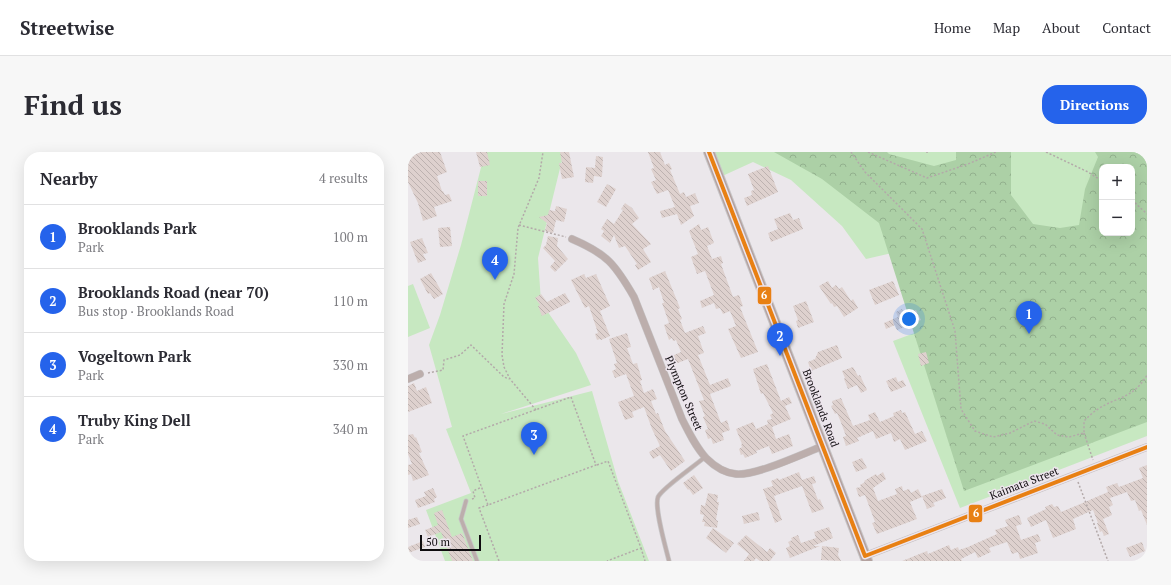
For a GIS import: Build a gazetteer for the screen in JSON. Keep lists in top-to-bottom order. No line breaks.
{"streets":{"street":["Plympton Street","Brooklands Road","Kaimata Street"]},"crossings":[["Plympton Street","Brooklands Road"],["Brooklands Road","Kaimata Street"]],"lines":["transit line 6"],"scale_bar":"50 m","page":{"header":"Streetwise","nav":["Home","Map","About","Contact"],"buttons":"Directions","title":"Find us","heading":["Nearby","4 results"],"map_buttons":["+","−"],"list":[{"mark":"1","name":"Brooklands Park","note":"Park","value":"100 m"},{"mark":"2","name":"Brooklands Road (near 70)","note":"Bus stop · Brooklands Road","value":"110 m"},{"mark":"3","name":"Vogeltown Park","note":"Park","value":"330 m"},{"mark":"4","name":"Truby King Dell","note":"Park","value":"340 m"}],"pins":["4","1","2","3"],"scale":"50 m"}}
